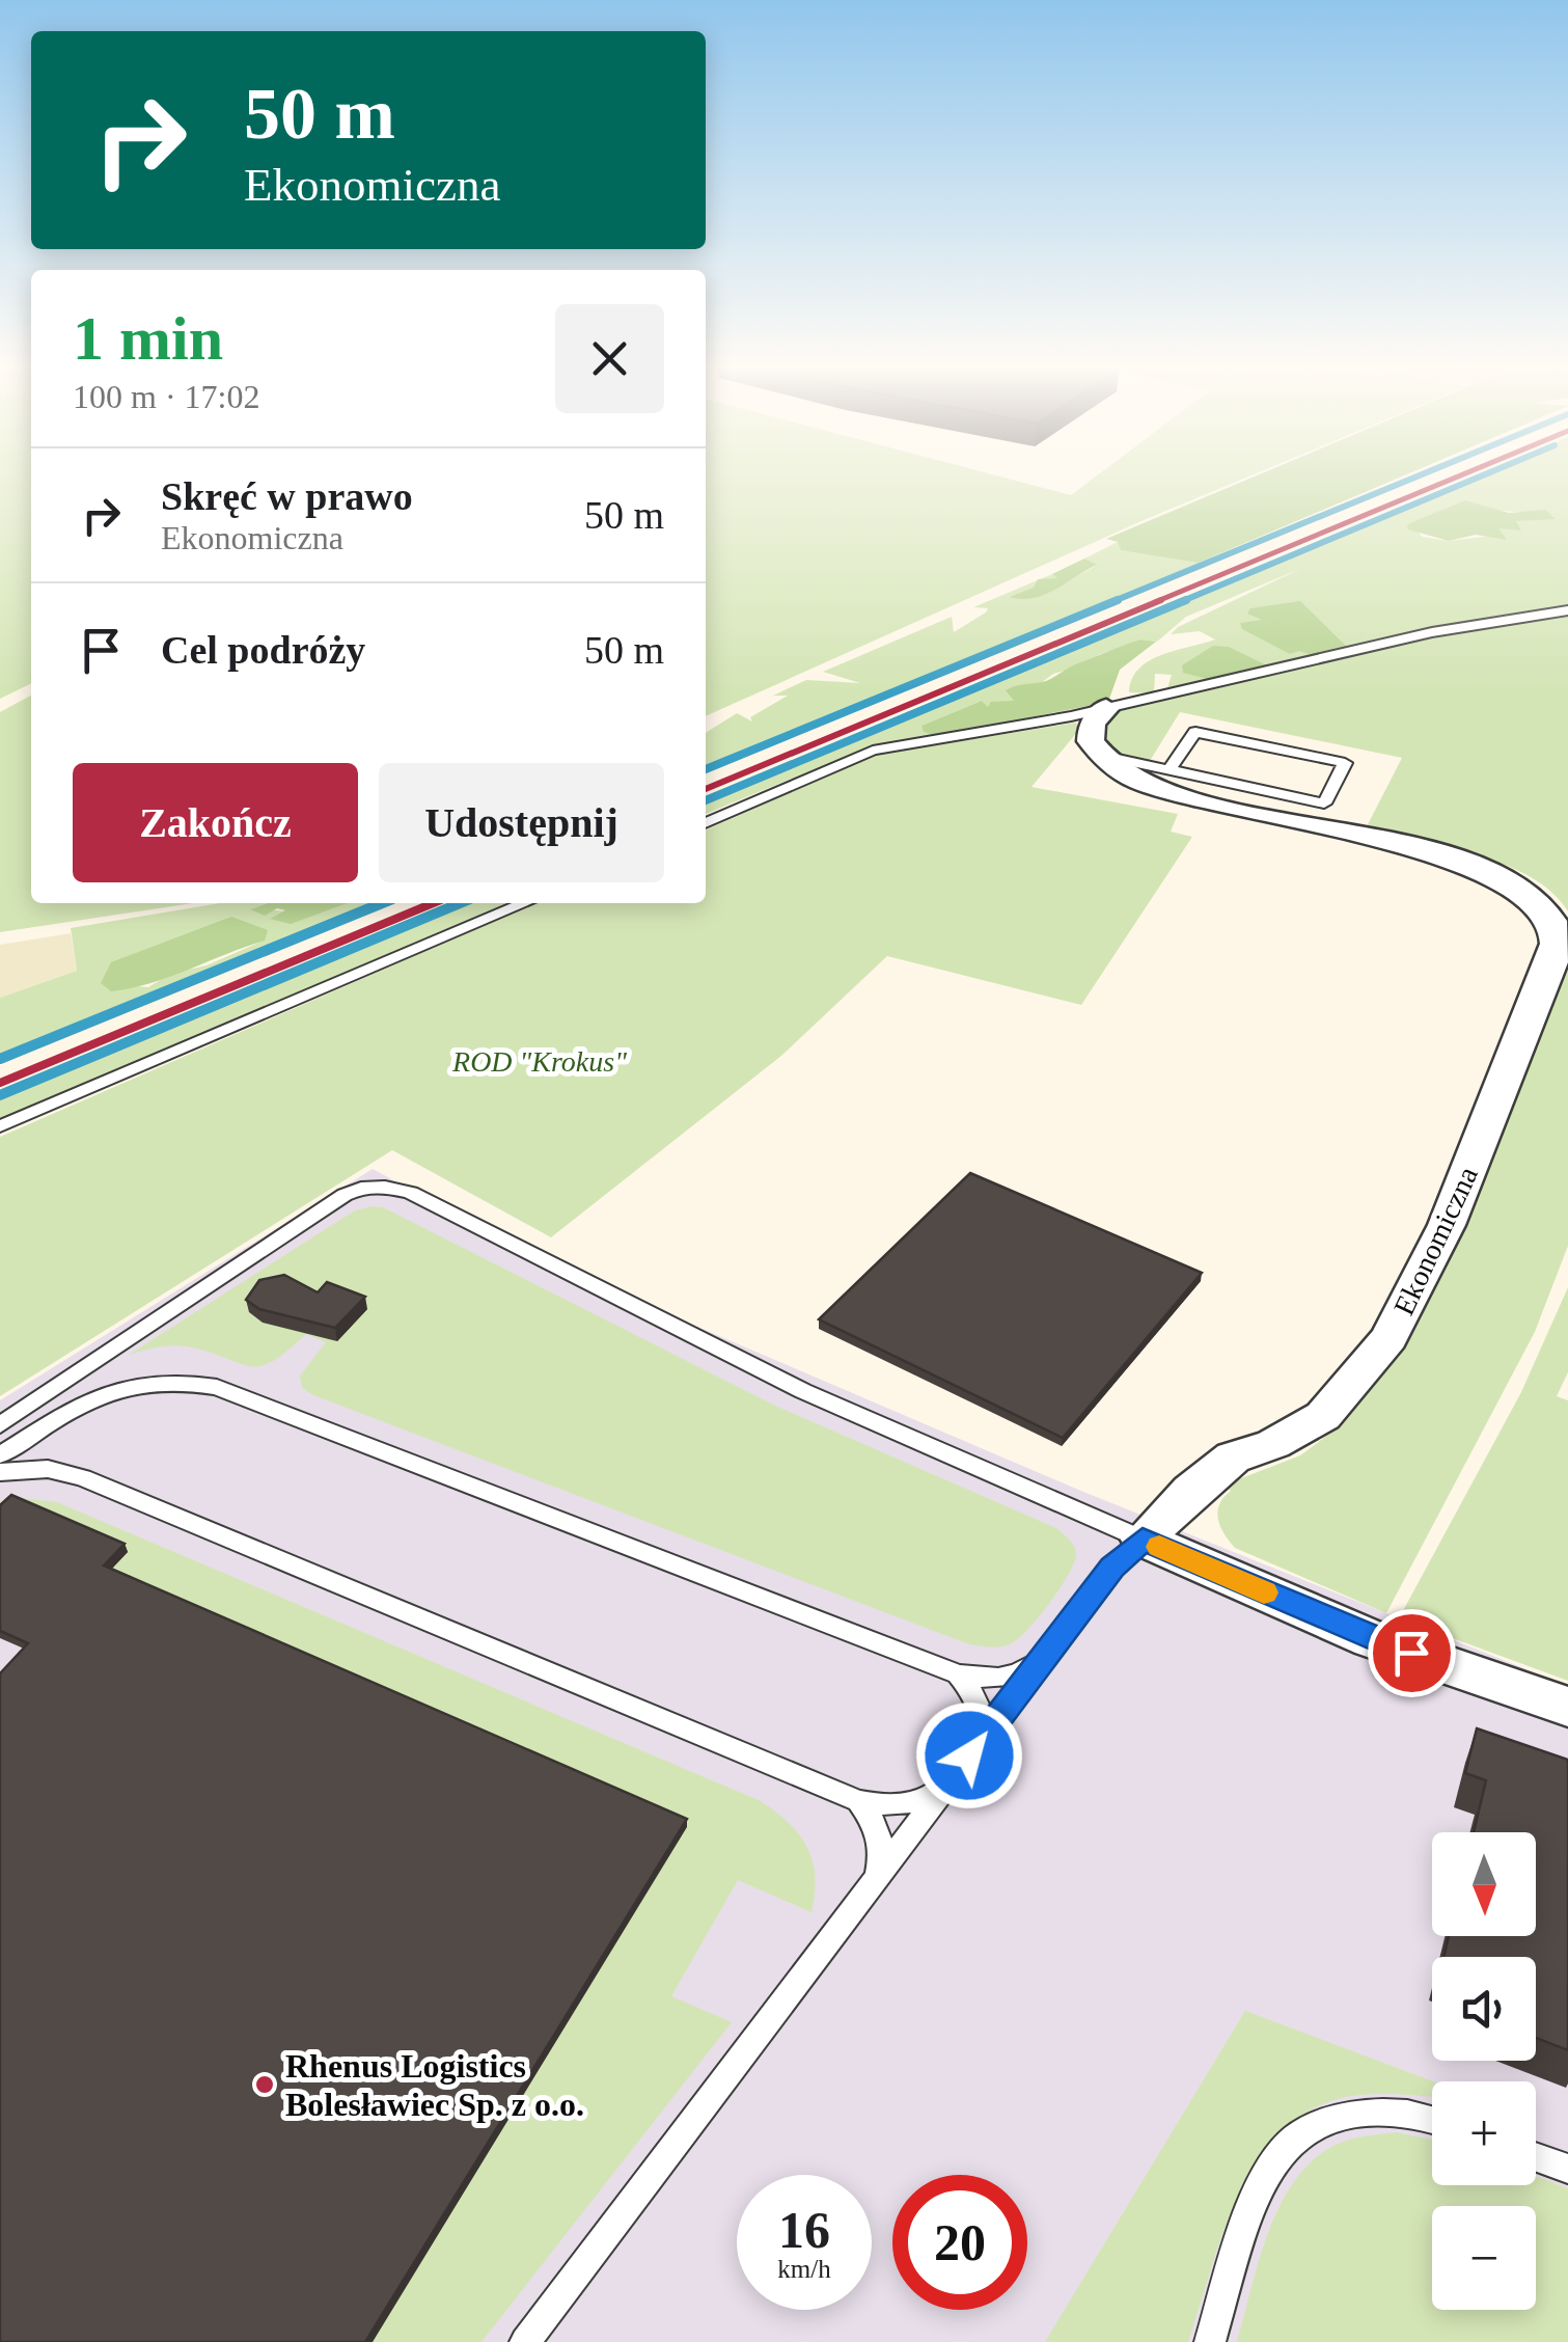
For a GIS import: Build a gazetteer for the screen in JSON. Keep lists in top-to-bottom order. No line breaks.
{"streets":{"street":["Ekonomiczna"]},"parks":["ROD \"Krokus\""],"places":["Rhenus Logistics Bolesławiec Sp. z o.o."],"north":"bottom","page":{"turn":["50 m","Ekonomiczna"],"heading":["1 min","100 m · 17:02"],"list":[{"name":"Skręć w prawo","note":"Ekonomiczna","value":"50 m"},{"name":"Cel podróży","value":"50 m"}],"buttons":["Zakończ","Udostępnij"],"map_buttons":["+","−"],"speed":"16 km/h","limit":"20"}}
